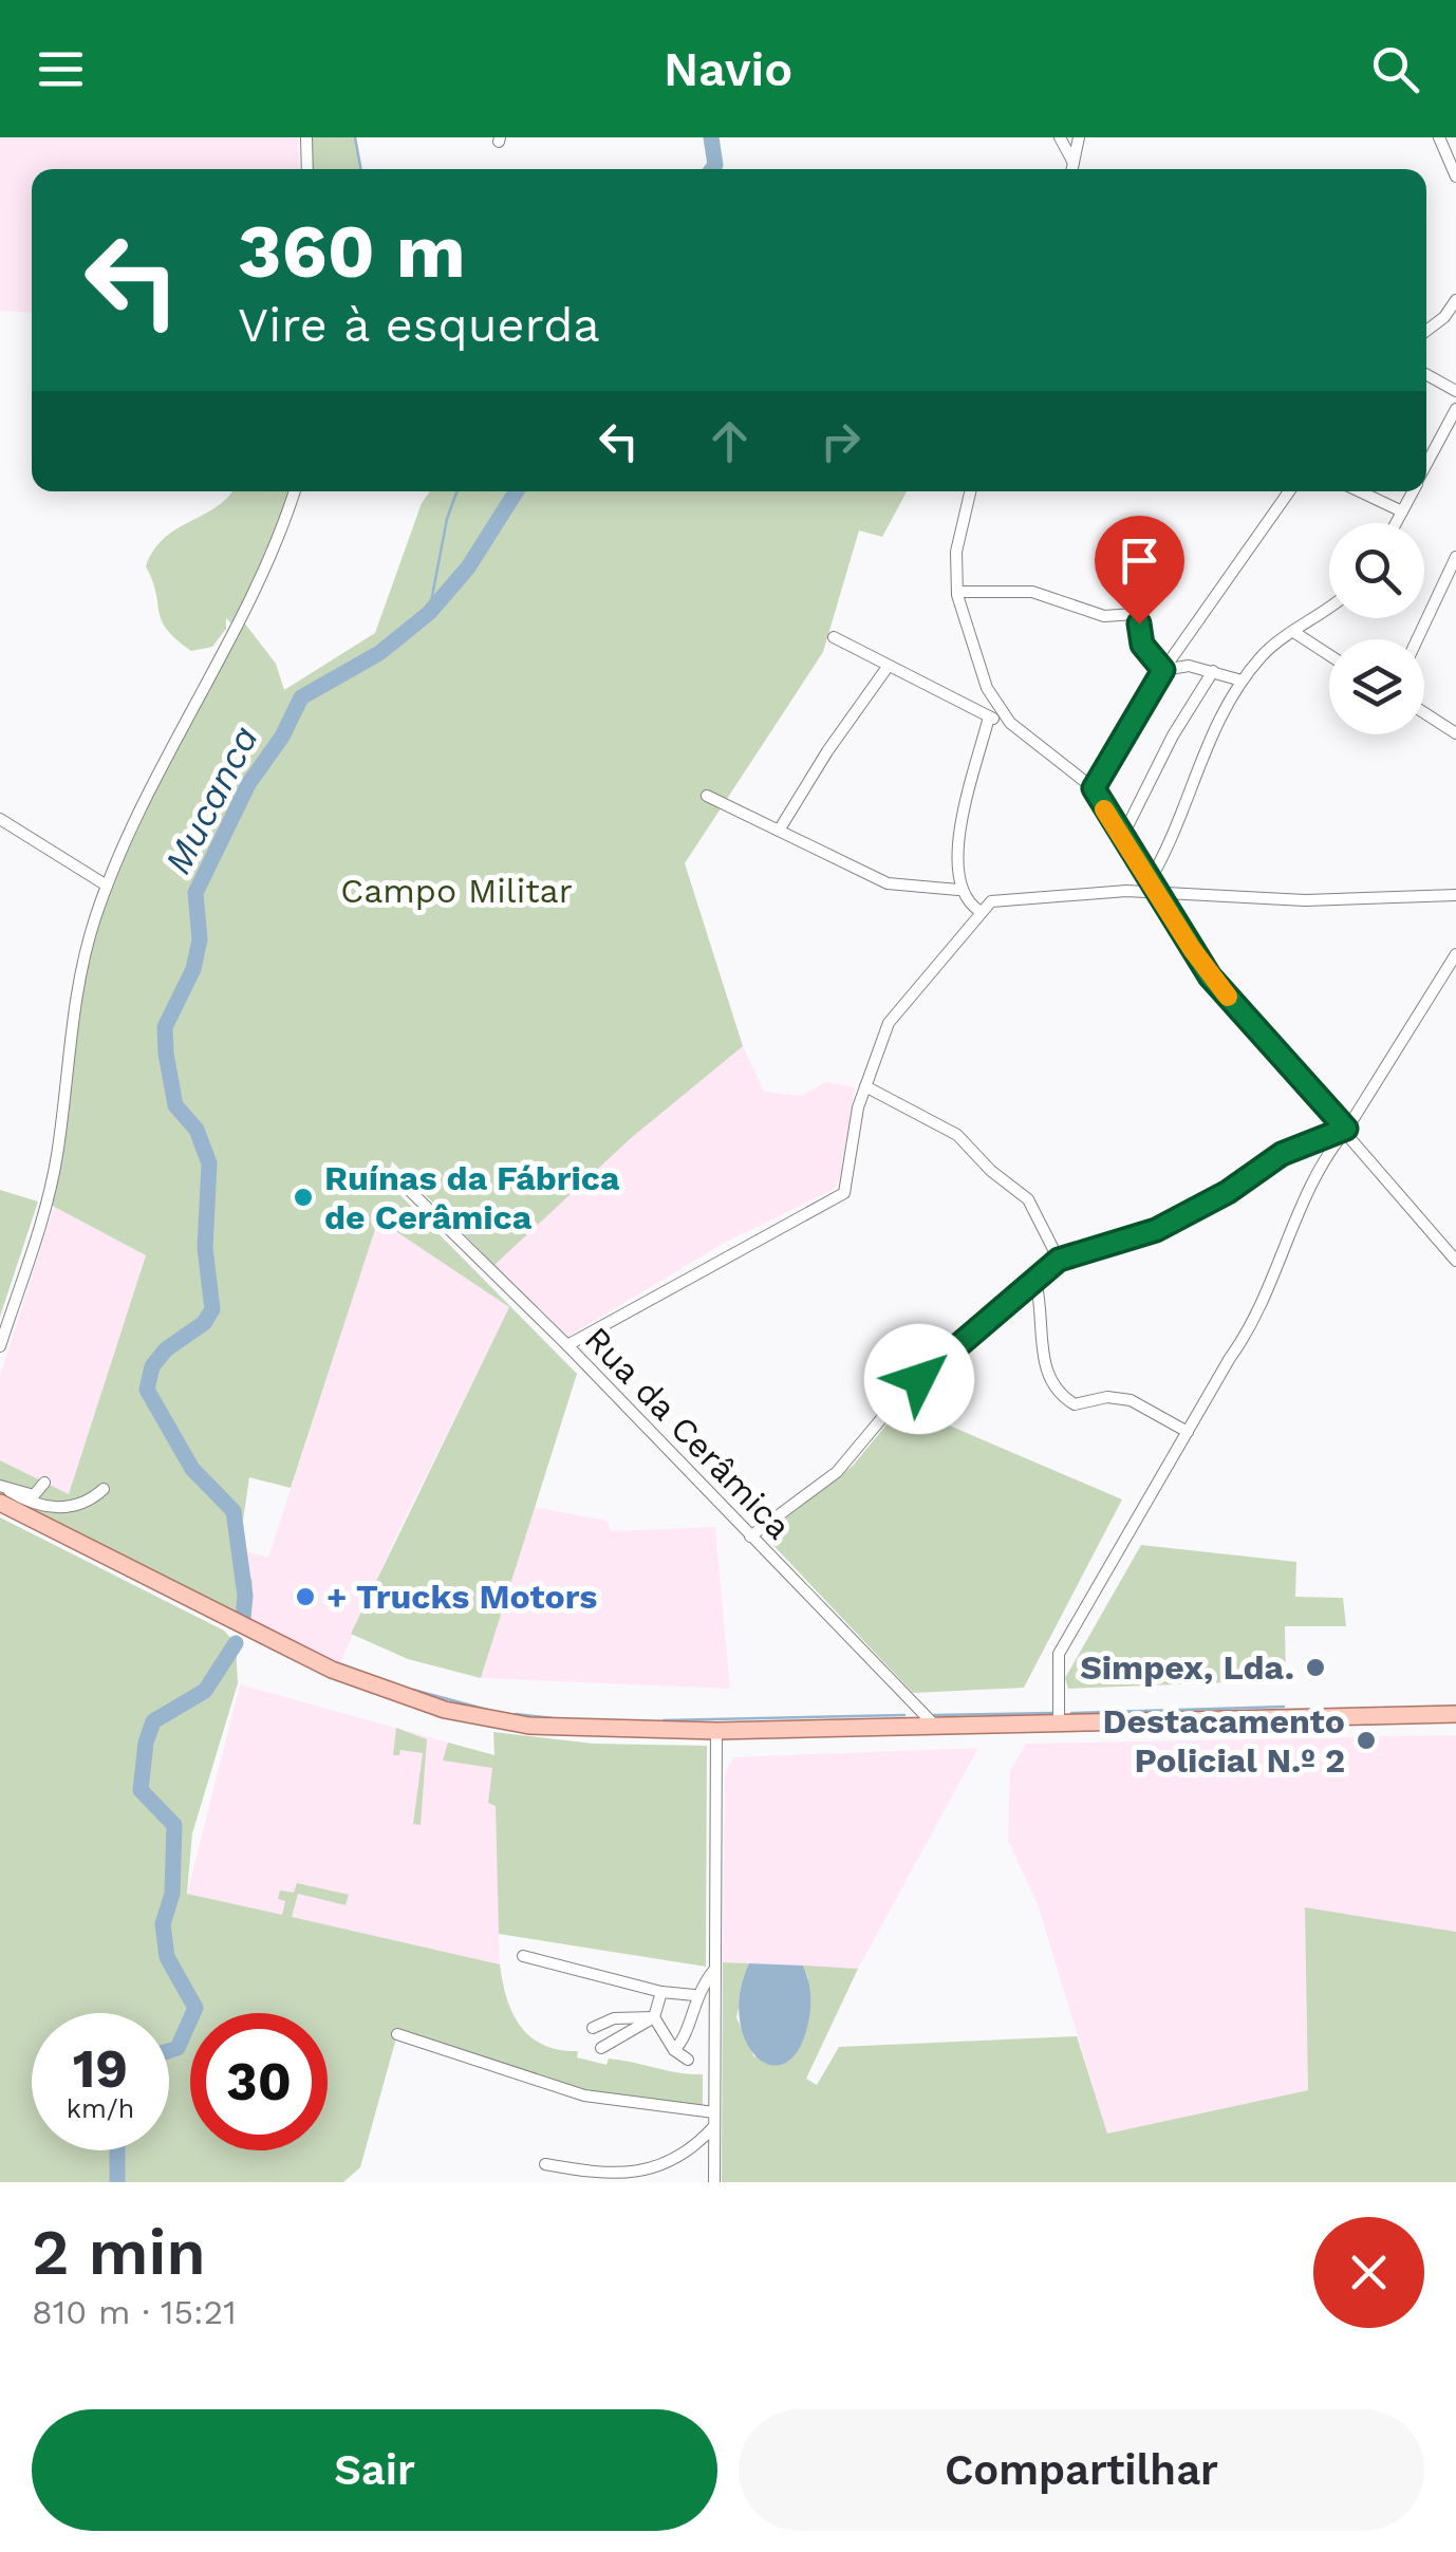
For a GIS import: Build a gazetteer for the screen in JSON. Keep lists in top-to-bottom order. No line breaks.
{"streets":{"street":["Rua da Cerâmica"]},"water":["Mucanca"],"parks":["Campo Militar"],"places":["Ruínas da Fábrica de Cerâmica","+ Trucks Motors","Simpex, Lda.","Destacamento Policial N.º 2"],"page":{"header":"Navio","turn":["360 m","Vire à esquerda"],"speed":"19 km/h","limit":"30","heading":["2 min","810 m · 15:21"],"buttons":["Sair","Compartilhar"]}}
